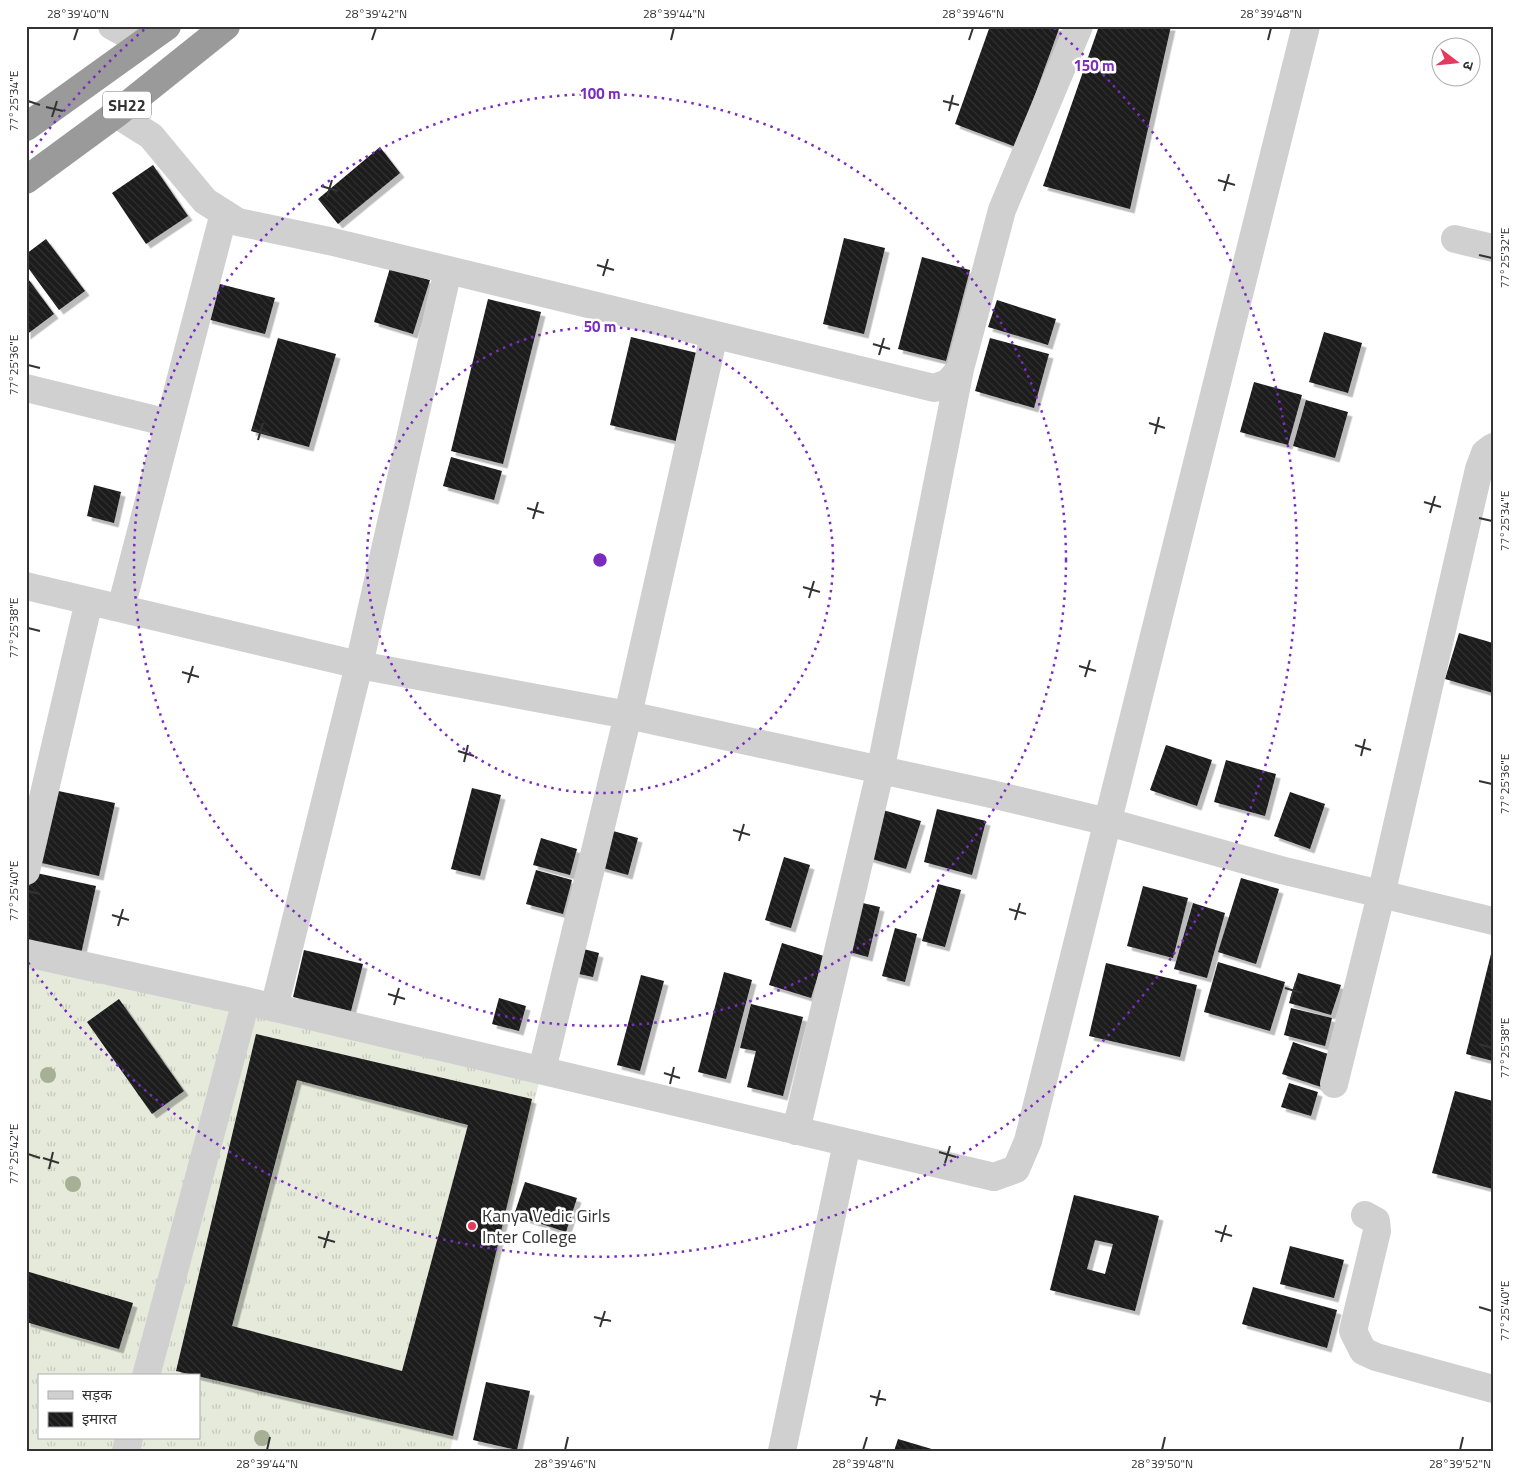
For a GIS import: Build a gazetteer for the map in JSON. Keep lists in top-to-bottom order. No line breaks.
{"streets":{"highway":["SH22"]},"places":["Kanya Vedic Girls Inter College"],"legend":["सड़क","इमारत"],"north":"right","coordinates":["28°39'40\"N","28°39'42\"N","28°39'44\"N","28°39'46\"N","28°39'48\"N","77°25'34\"E","77°25'32\"E","77°25'36\"E","77°25'38\"E","77°25'40\"E","77°25'42\"E","28°39'50\"N","28°39'52\"N"],"rings":["150 m","100 m","50 m"]}
